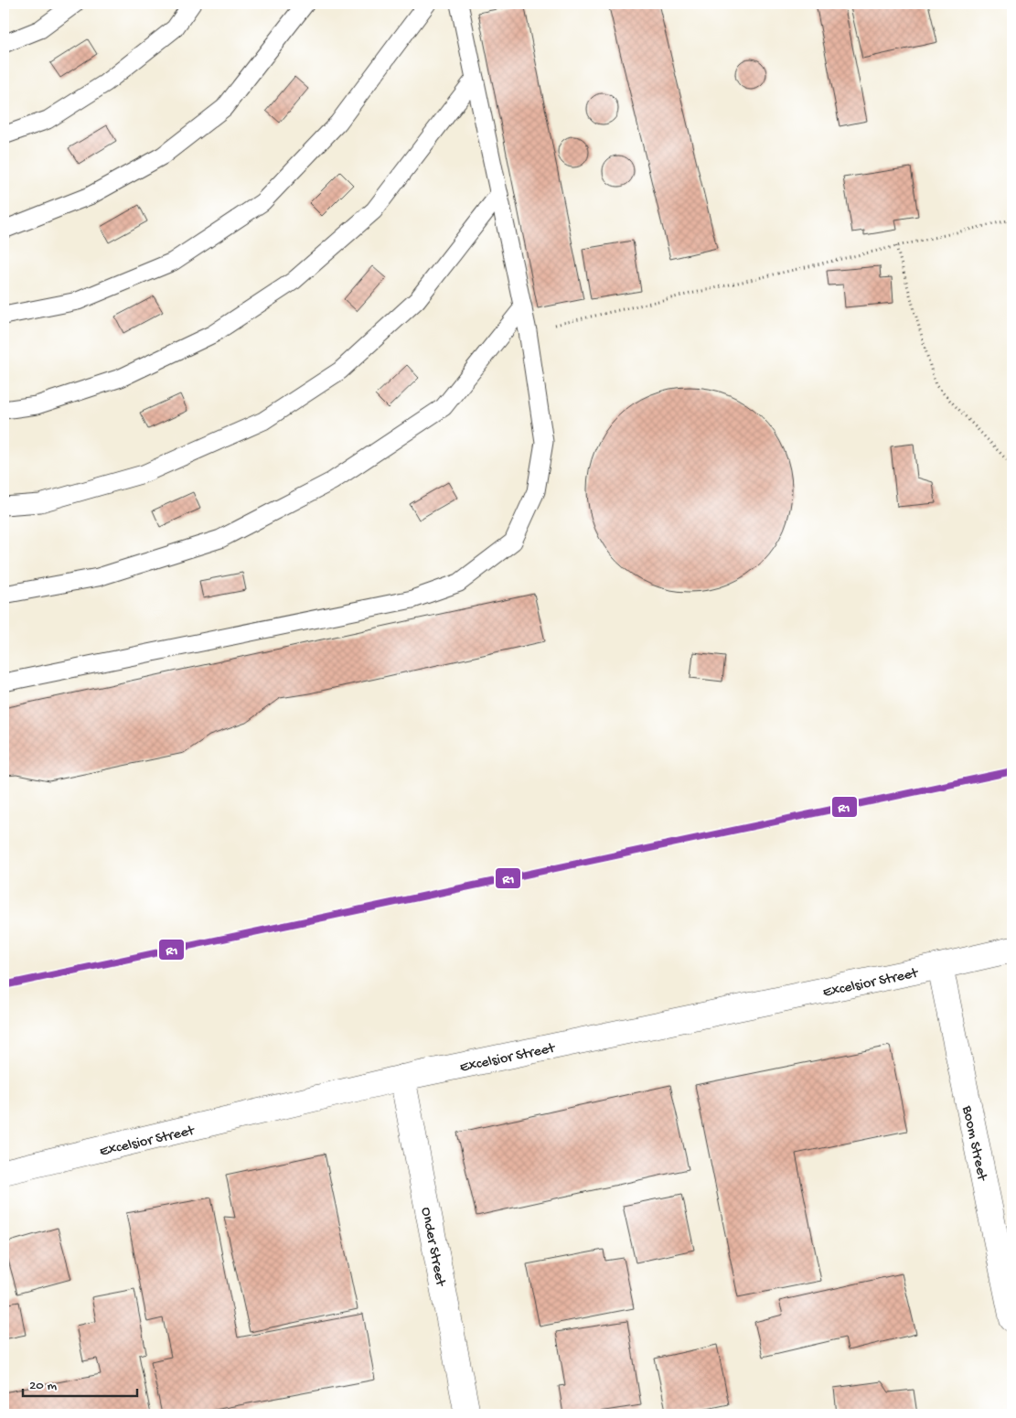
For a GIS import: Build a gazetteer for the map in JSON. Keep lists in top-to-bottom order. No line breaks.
{"streets":{"street":["Excelsior Street","Boom Street","Onder Street"]},"crossings":[["Excelsior Street","Boom Street"],["Excelsior Street","Onder Street"]],"lines":["transit line R1"],"scale_bar":"20 m"}
